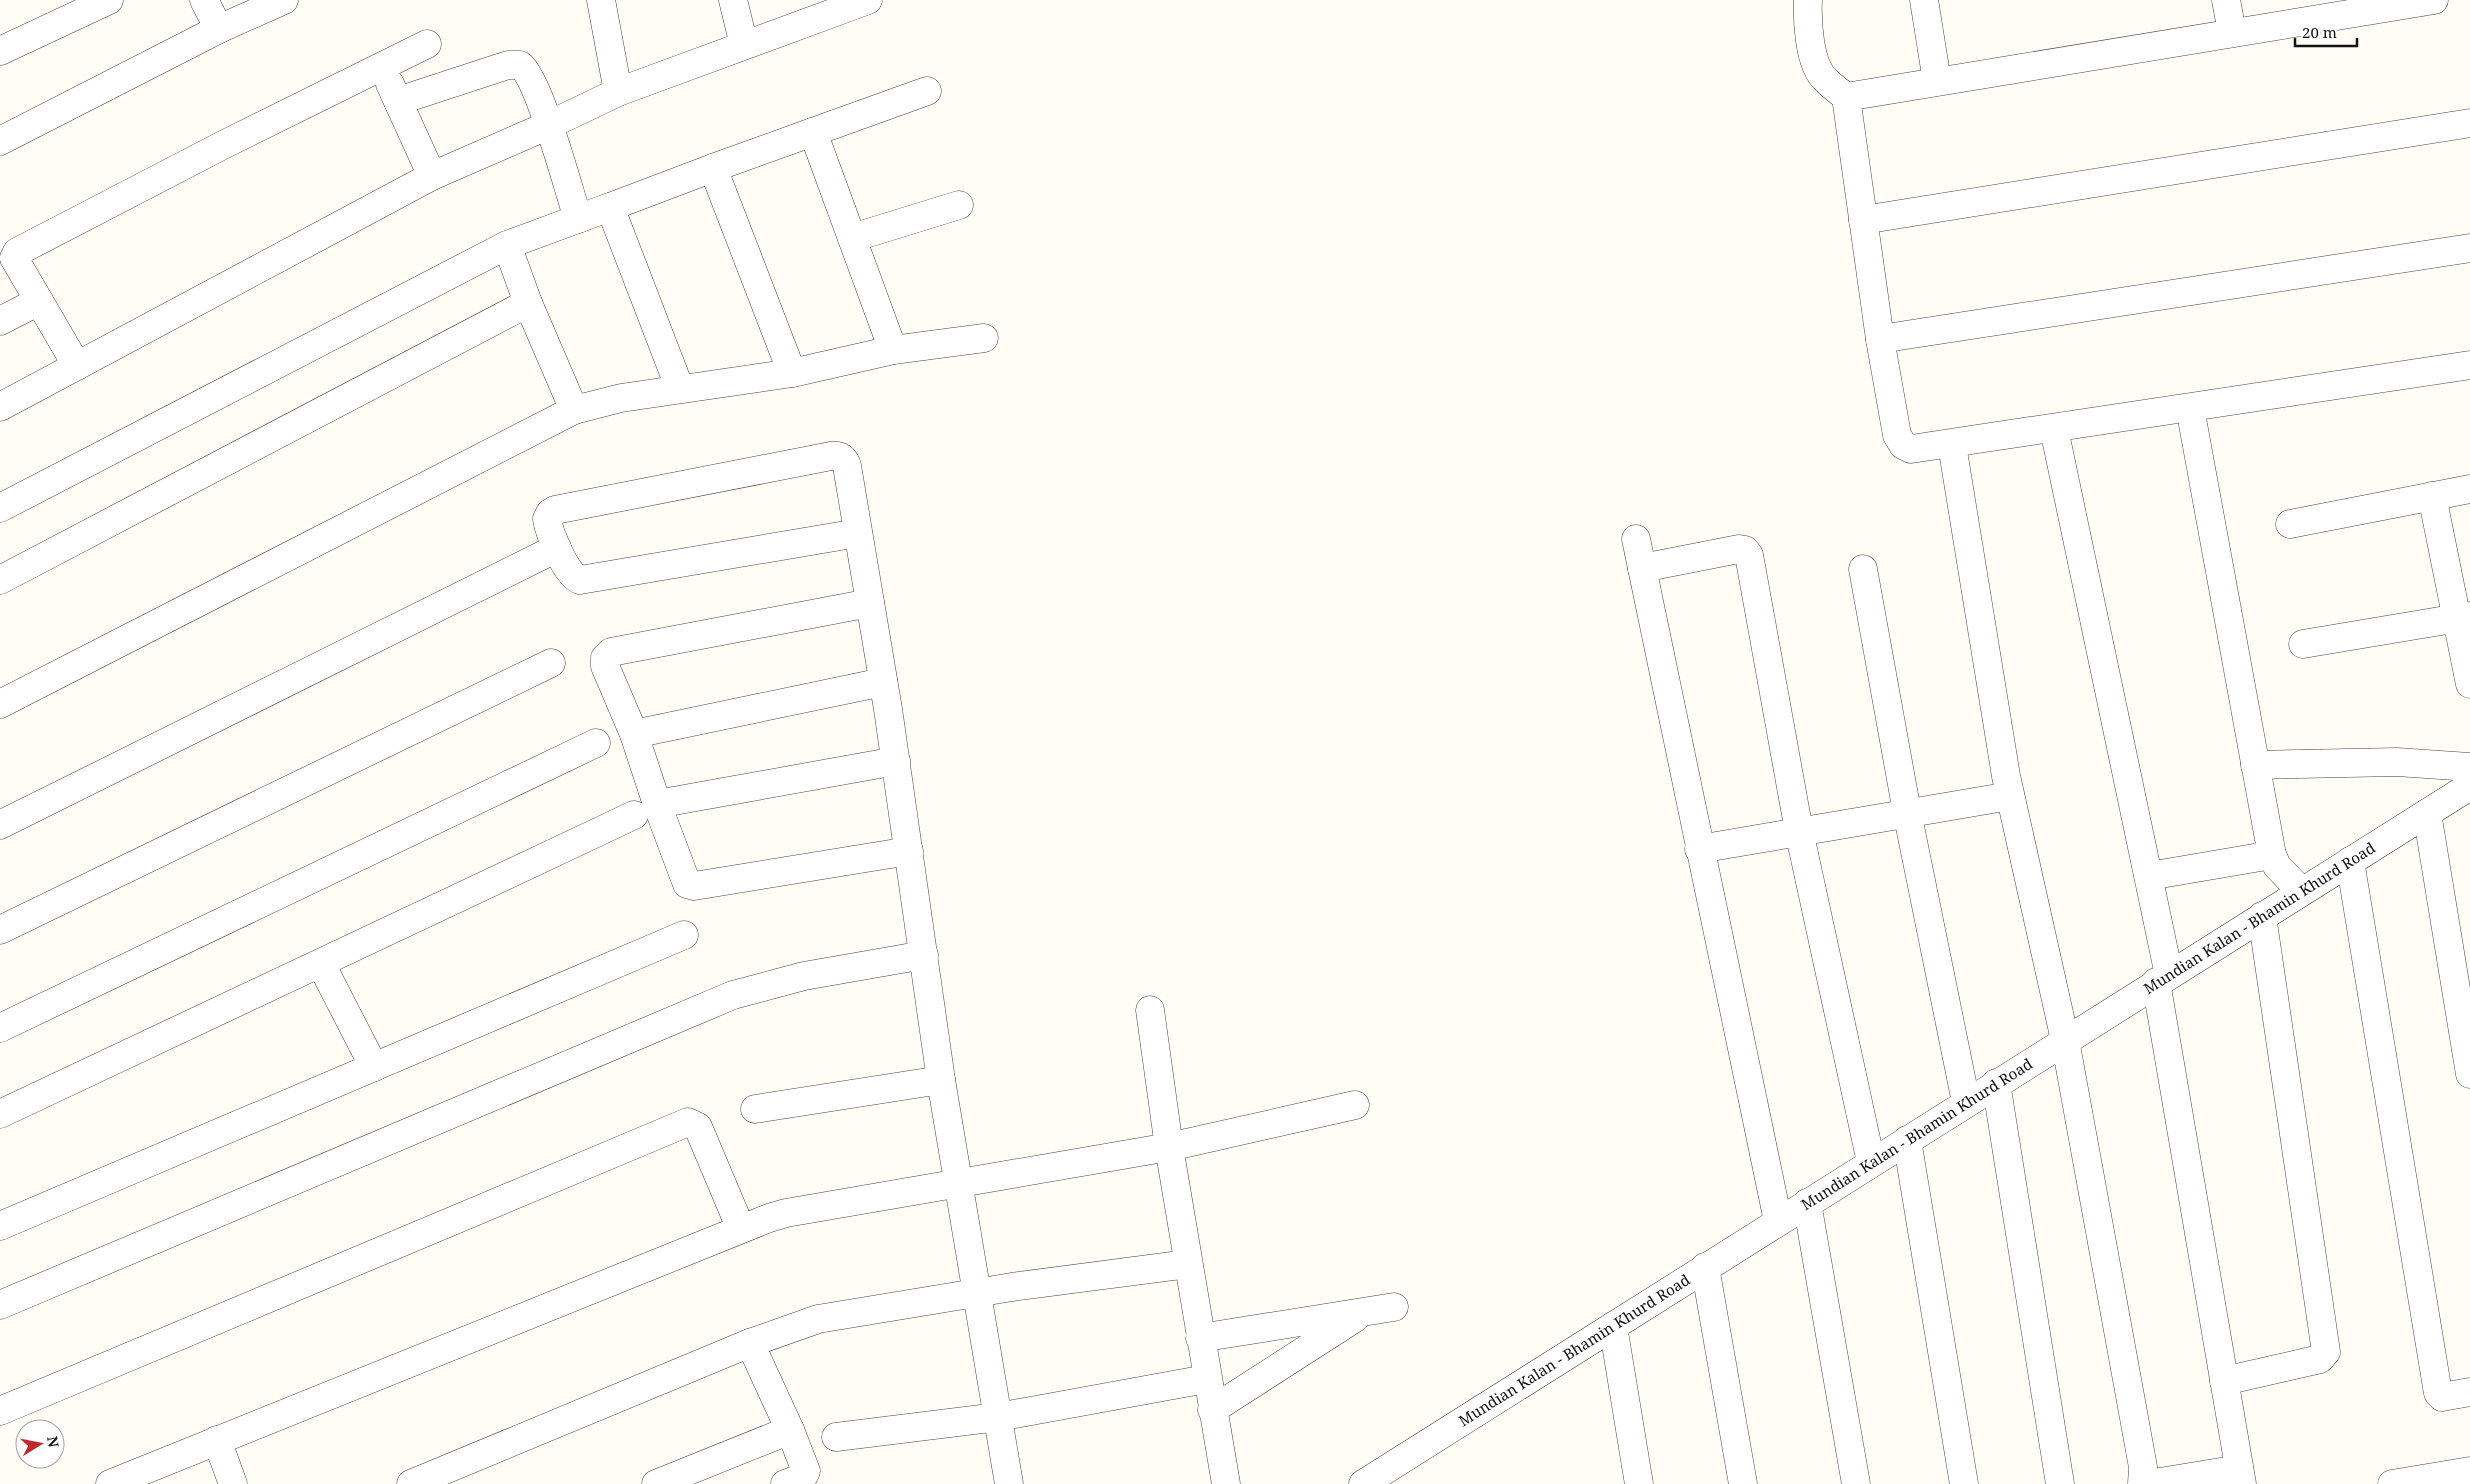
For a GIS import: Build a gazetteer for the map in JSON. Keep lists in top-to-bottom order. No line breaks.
{"streets":{"street":["Mundian Kalan - Bhamin Khurd Road"]},"scale_bar":"20 m","north":"right"}
